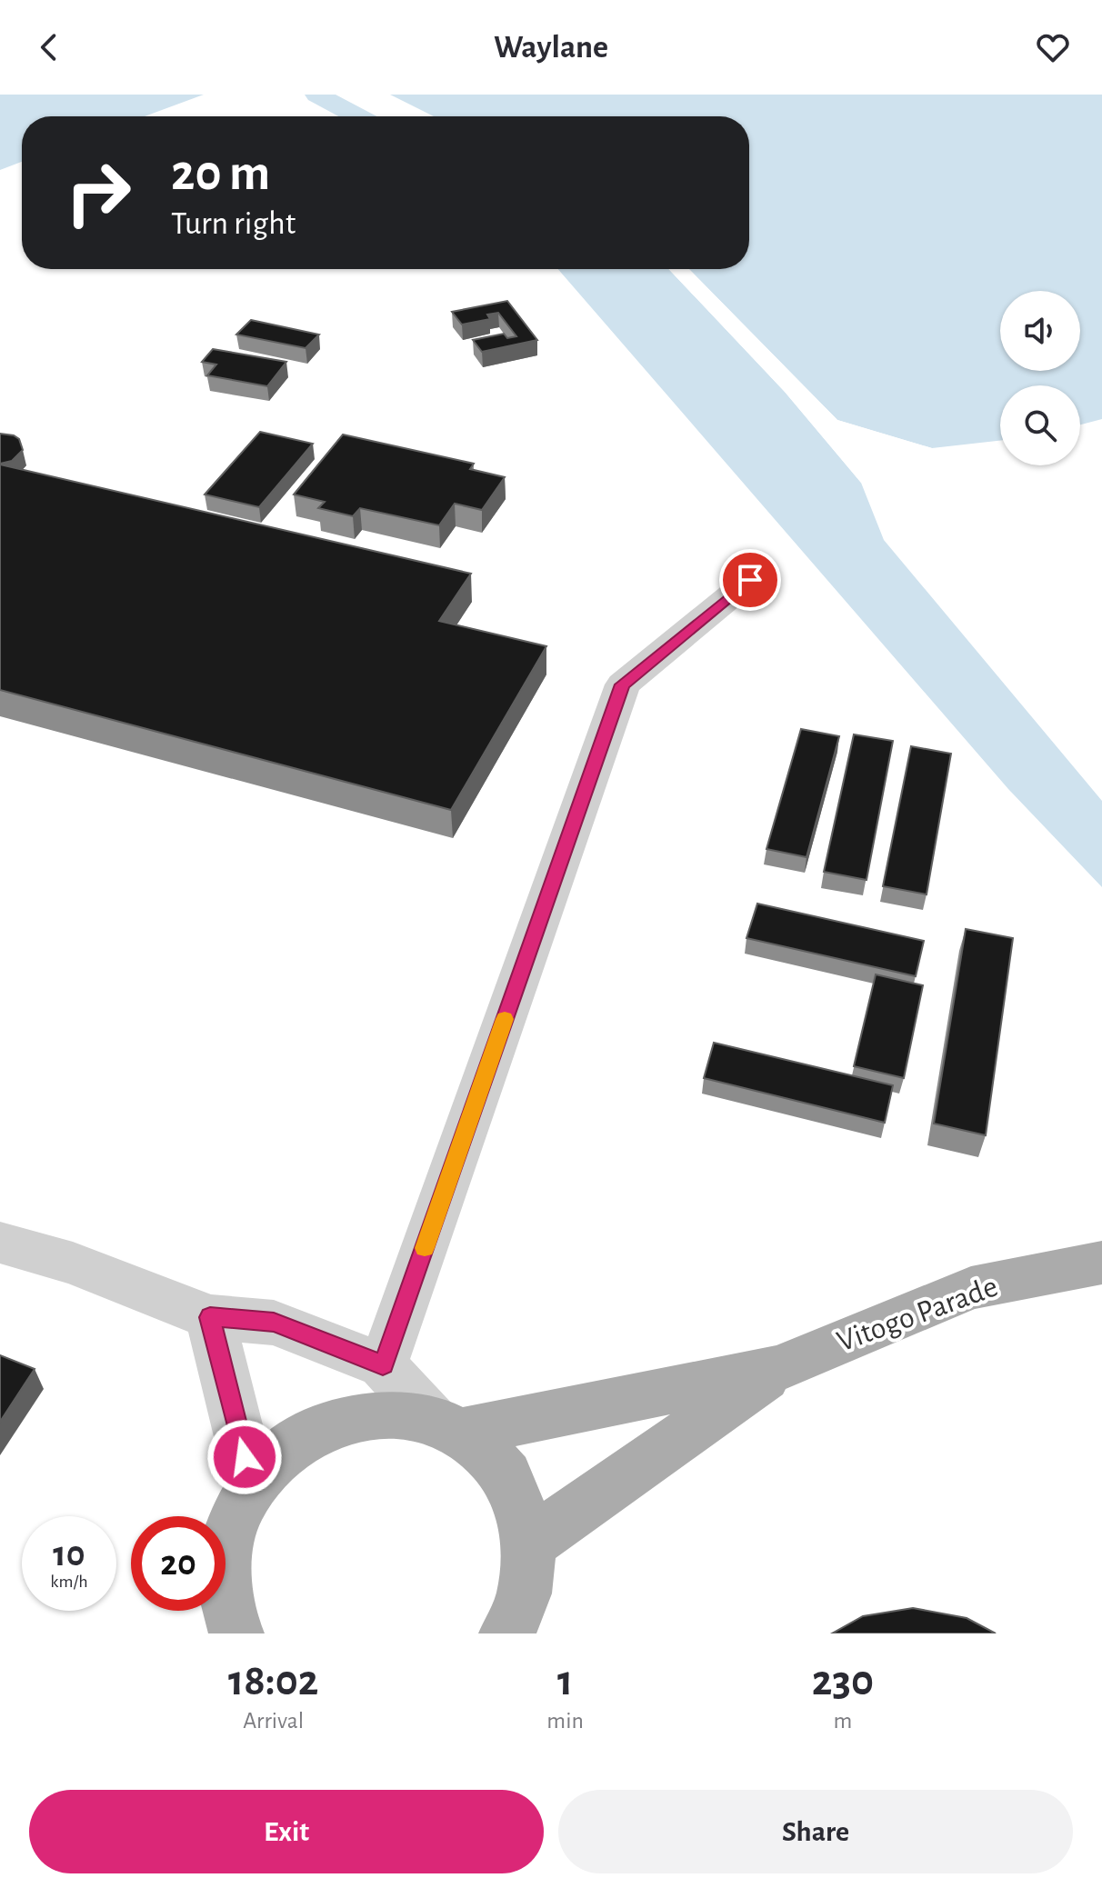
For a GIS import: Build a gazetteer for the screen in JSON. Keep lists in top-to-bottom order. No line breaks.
{"streets":{"main road":["Vitogo Parade"]},"page":{"header":"Waylane","turn":["20 m","Turn right"],"speed":"10 km/h","limit":"20","eta":["18:02","Arrival","1","min","230","m"],"buttons":["Exit","Share"]}}
